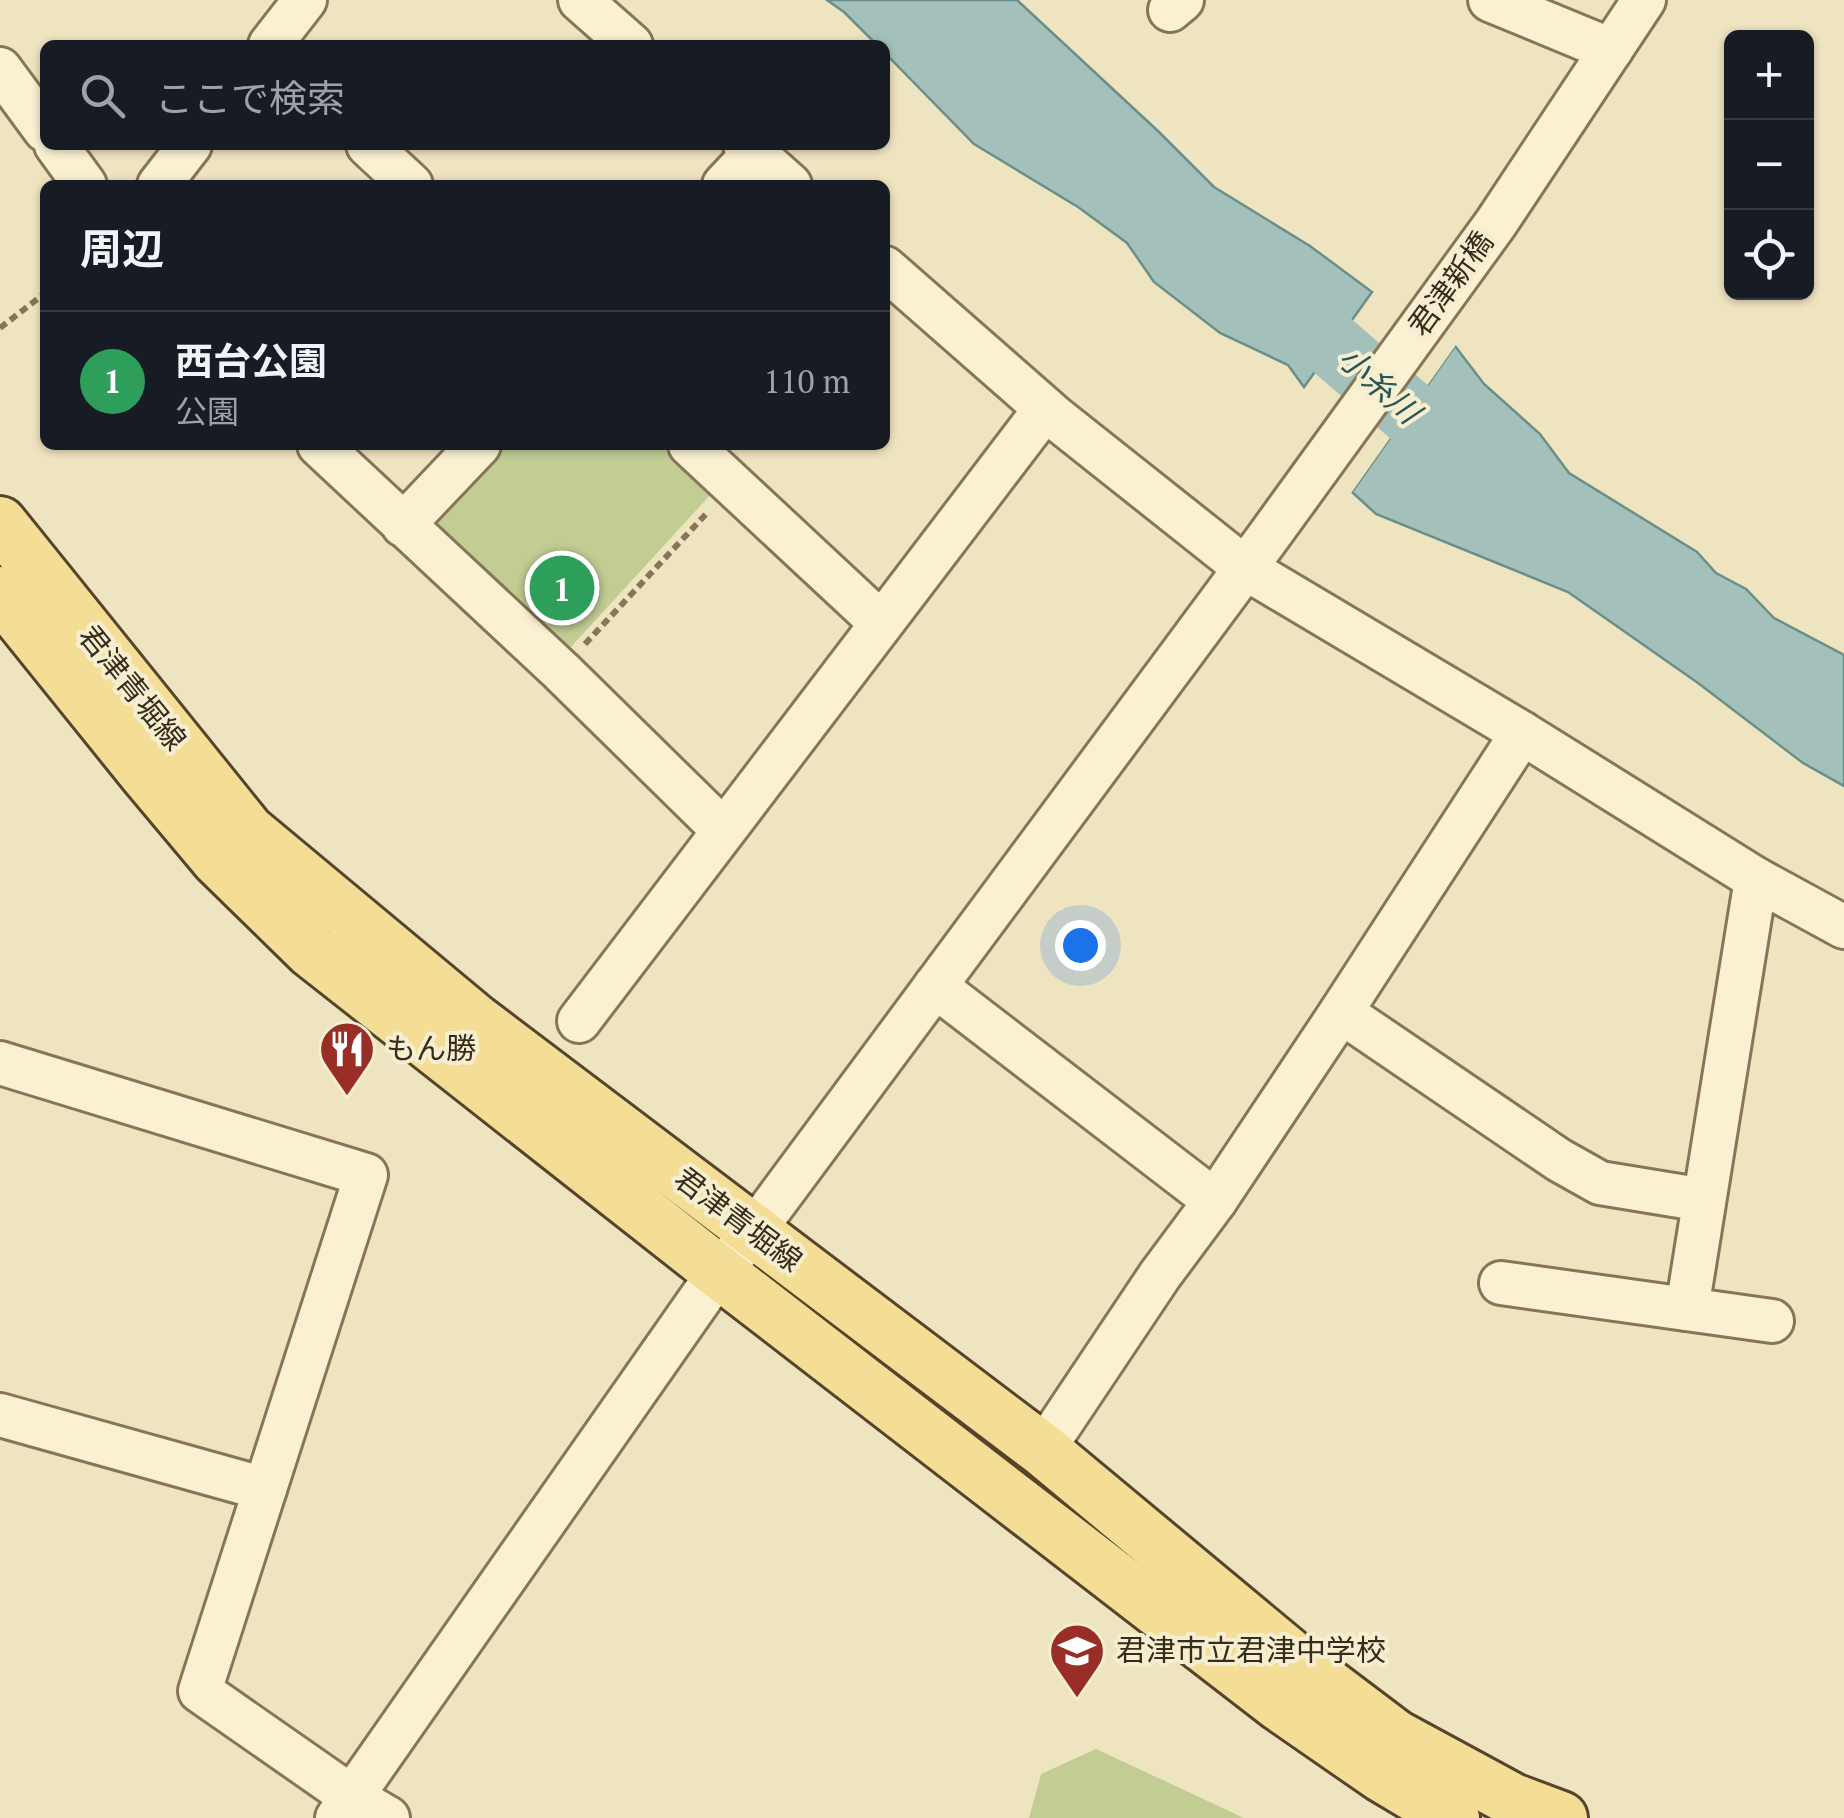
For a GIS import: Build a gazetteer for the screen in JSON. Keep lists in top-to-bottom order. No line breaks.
{"streets":{"main road":["君津青堀線"],"street":["君津新橋"]},"crossings":[["君津新橋","君津青堀線"]],"water":["小糸川"],"places":{"restaurant":["もん勝"],"school or university":["君津市立君津中学校"]},"page":{"map_buttons":["+","−"],"search":"ここで検索","heading":"周辺","list":[{"mark":"1","name":"西台公園","note":"公園","value":"110 m"}],"pins":"1"}}
